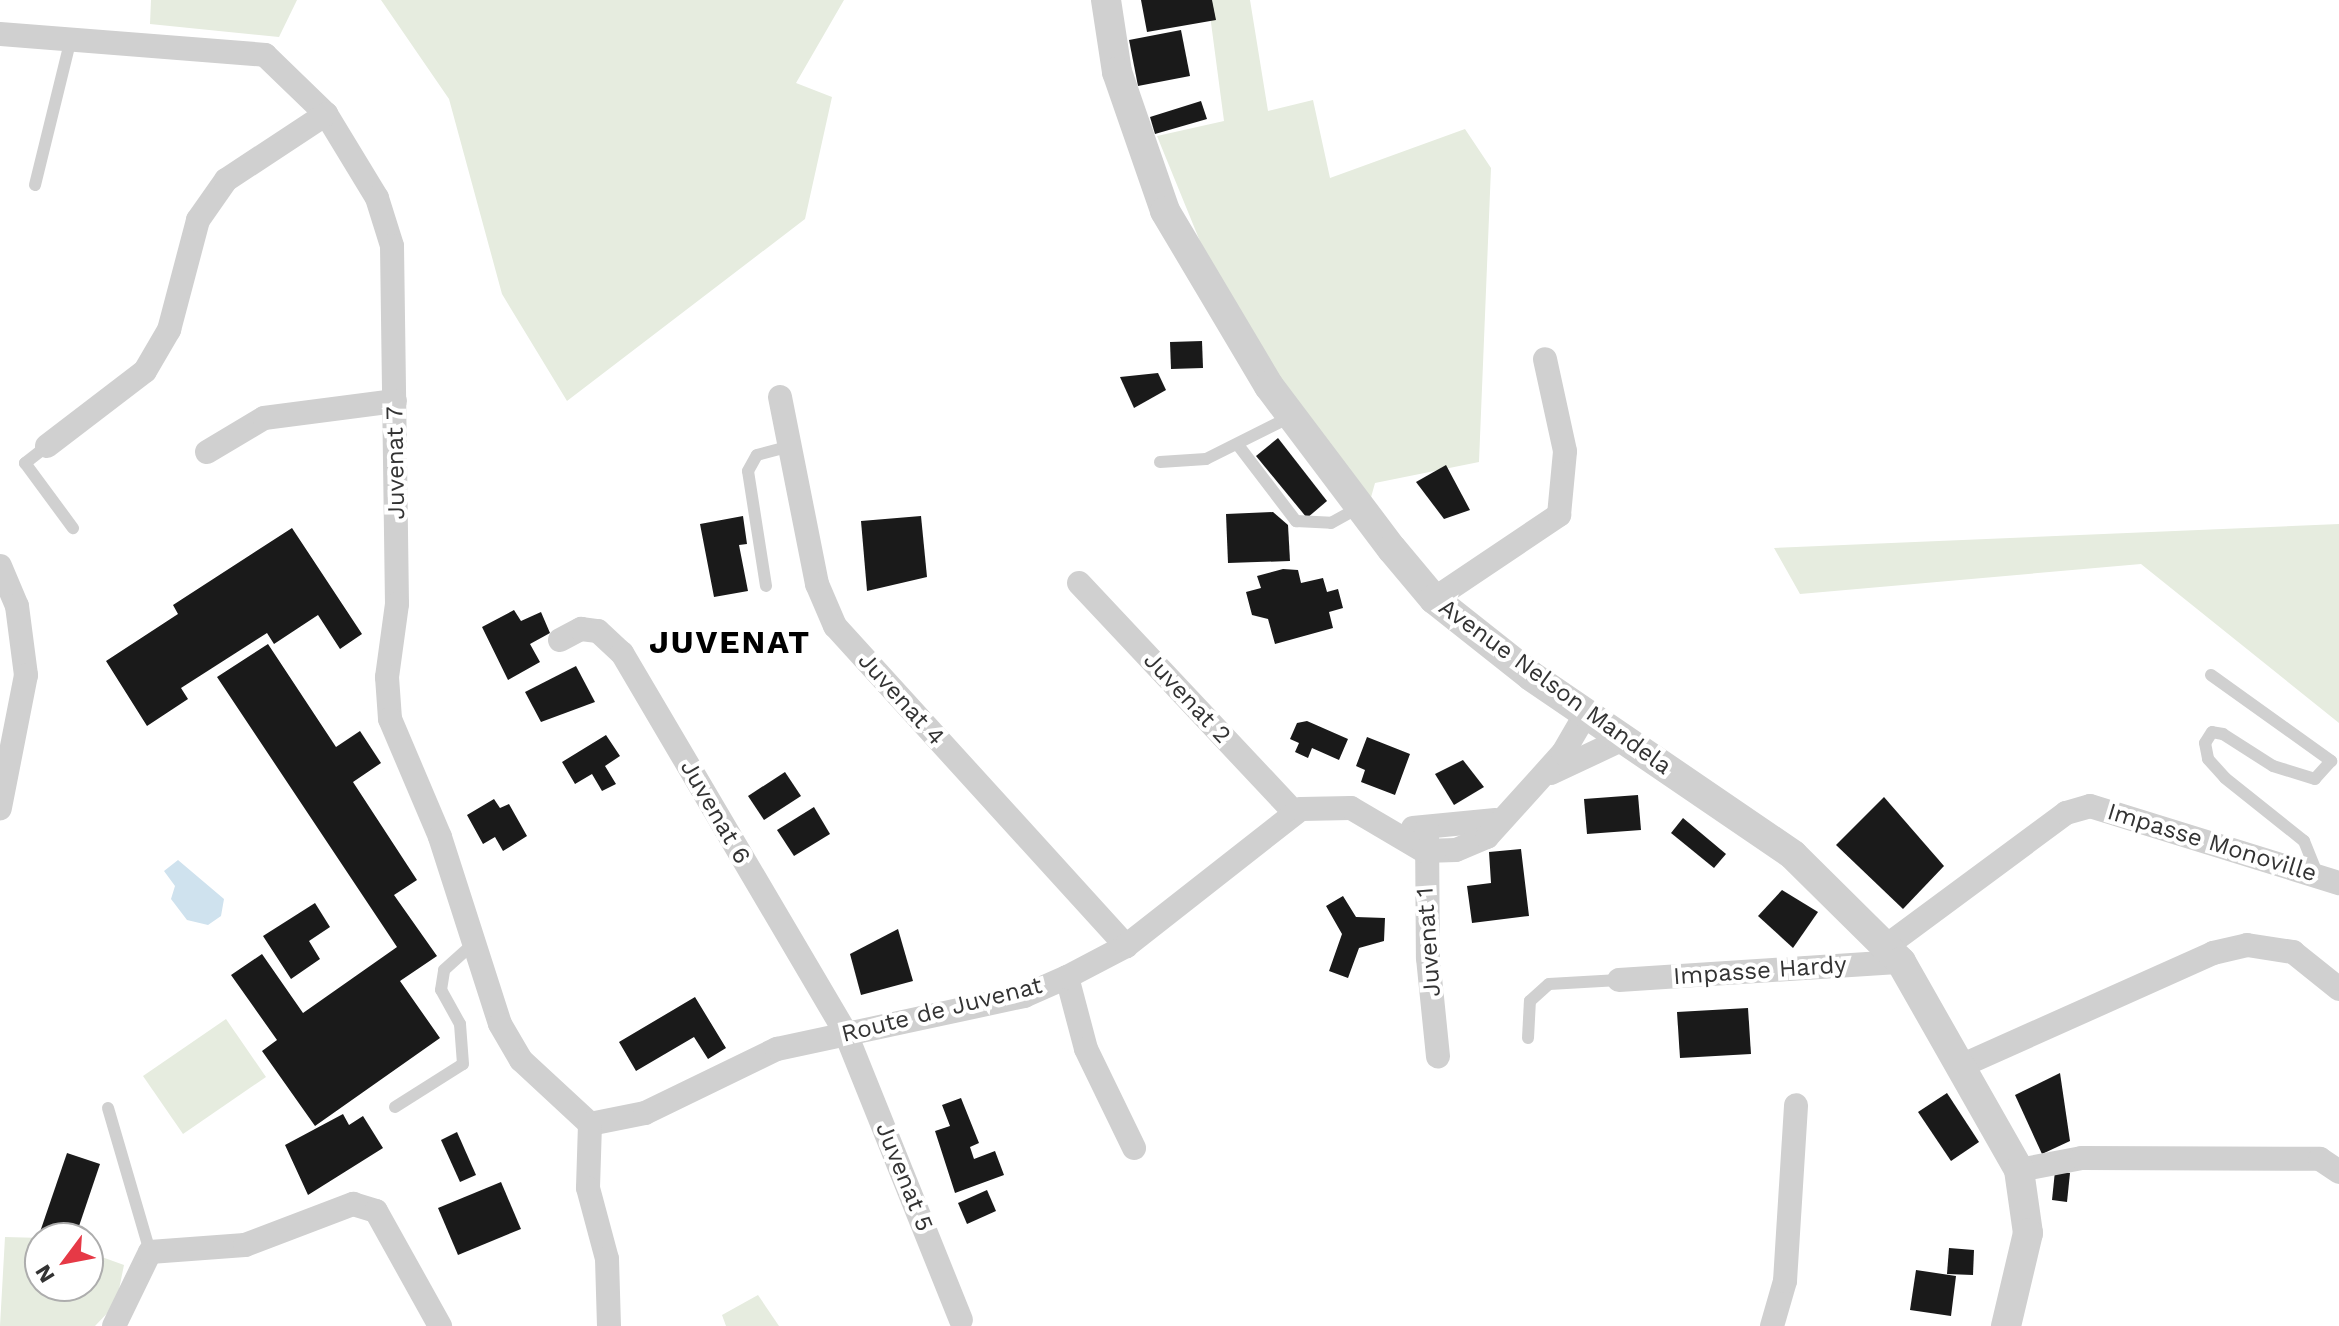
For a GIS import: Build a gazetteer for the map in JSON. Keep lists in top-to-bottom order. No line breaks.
{"streets":{"street":["Juvenat 7","Avenue Nelson Mandela","Juvenat 2","Juvenat 4","Juvenat 6","Impasse Monoville","Juvenat 1","Impasse Hardy","Route de Juvenat","Juvenat 5"]},"crossings":[["Juvenat 7","Route de Juvenat"],["Avenue Nelson Mandela","Impasse Monoville"],["Avenue Nelson Mandela","Impasse Hardy"],["Juvenat 2","Route de Juvenat"],["Juvenat 4","Route de Juvenat"],["Juvenat 6","Route de Juvenat"],["Juvenat 6","Juvenat 5"],["Impasse Monoville","Impasse Hardy"],["Route de Juvenat","Juvenat 5"]],"districts":["JUVENAT"],"north":"bottom left"}
